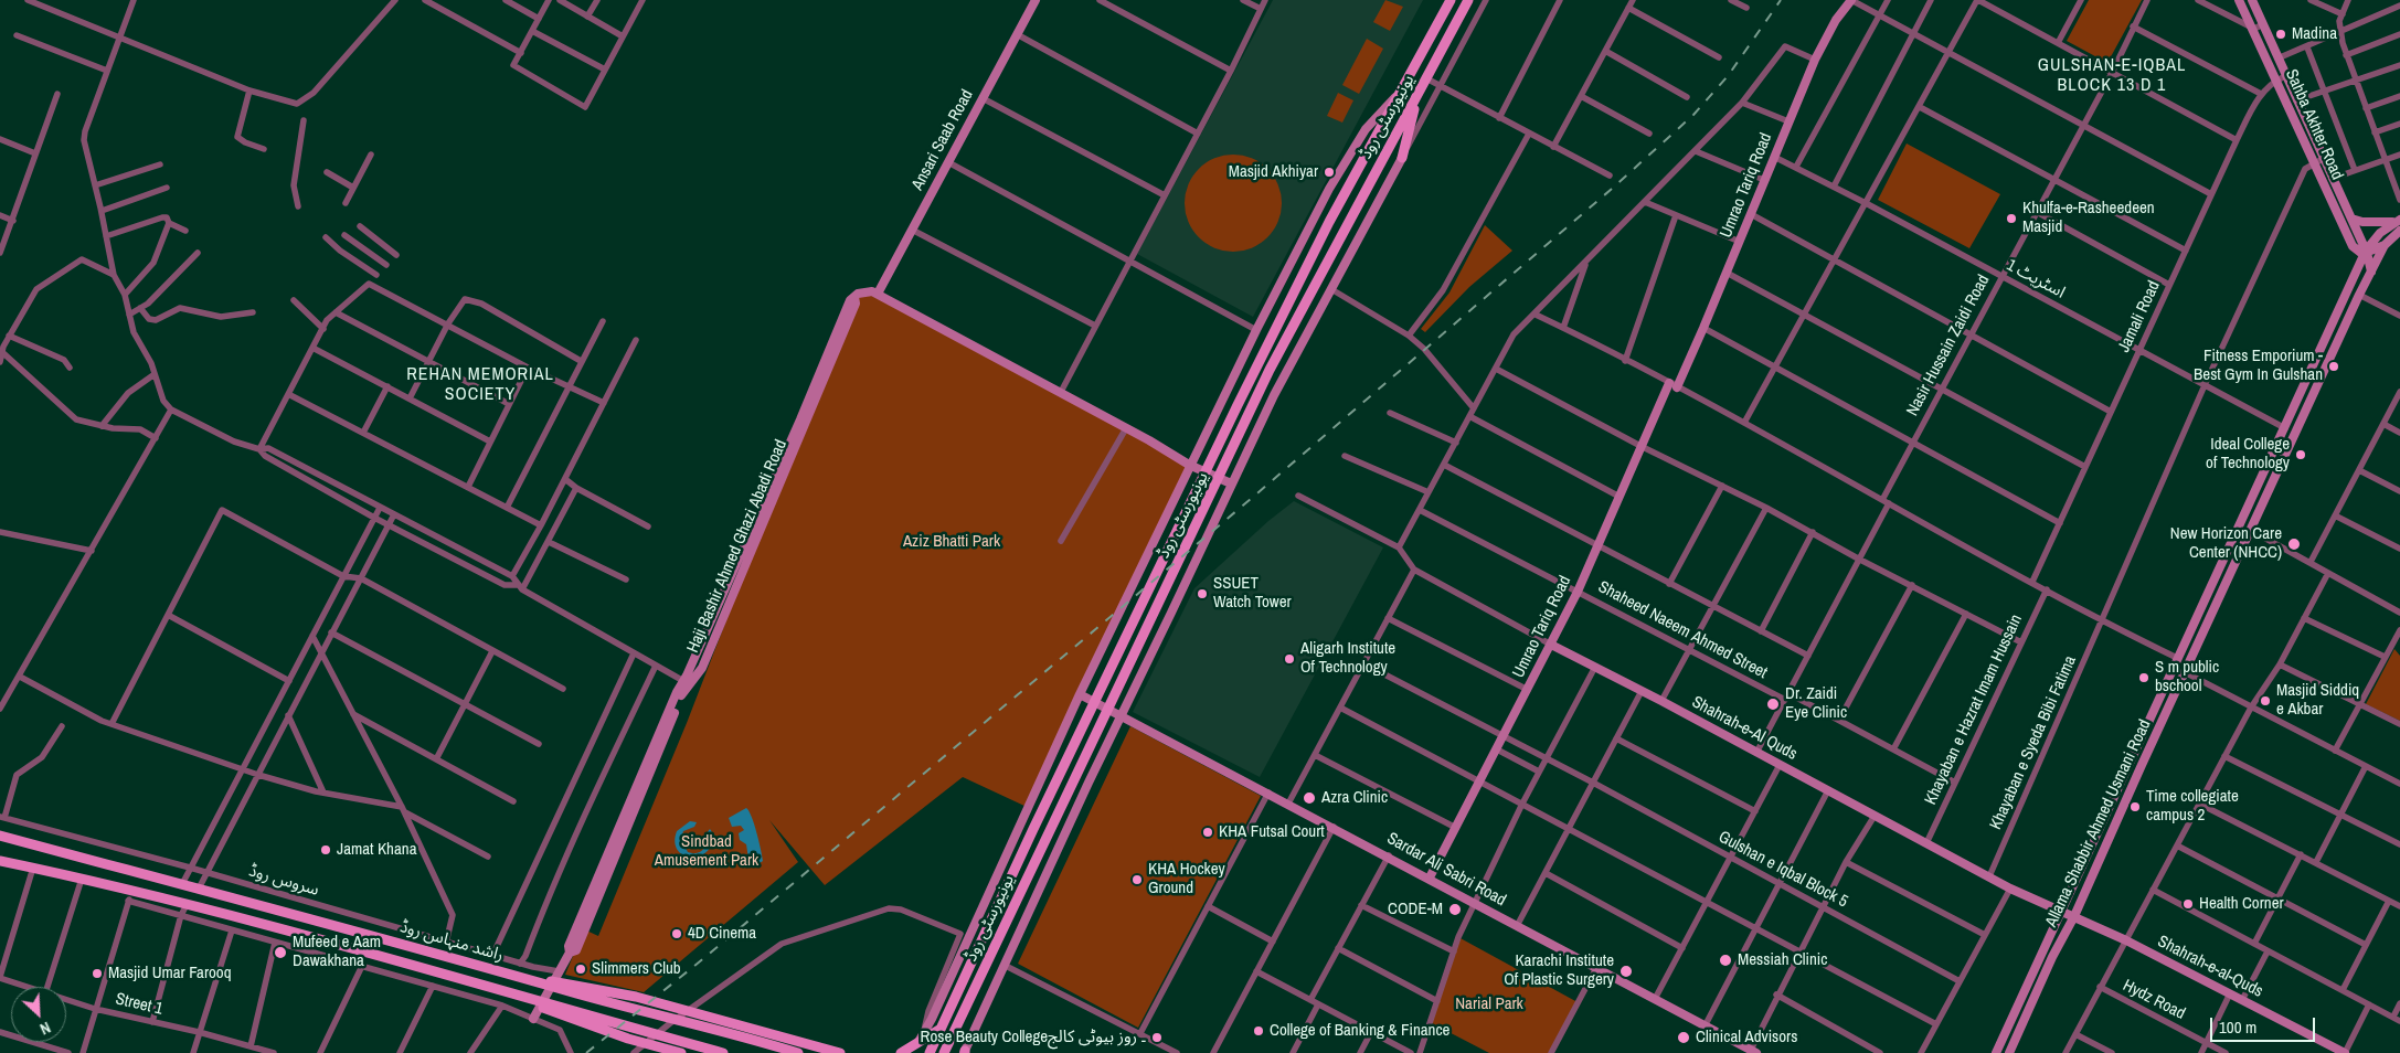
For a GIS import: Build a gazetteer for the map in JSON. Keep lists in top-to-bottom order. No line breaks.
{"streets":{"main road":["یونیورسٹی روڈ","راشد منہاس روڈ"],"street":["Sahba Akhter Road","Ansari Saab Road","Umrao Tariq Road","اسٹریٹ 1","Jamali Road","Nasir Hussain Zaidi Road","Haji Bashir Ahmed Ghazi Abadi Road","Shaheed Naeem Ahmed Street","Khayaban e Hazrat Imam Hussain","Shahrah-e-Al Quds","Khayaban e Syeda Bibi Fatima","Allama Shabbir Ahmed Usmani Road","Sardar Ali Sabri Road","Gulshan e Iqbal Block 5","سروس روڈ","Shahrah-e-al-Quds","Hydz Road","Street 1"]},"crossings":[["Sahba Akhter Road","Jamali Road"],["Sahba Akhter Road","Khayaban e Syeda Bibi Fatima"],["Sahba Akhter Road","Allama Shabbir Ahmed Usmani Road"],["Ansari Saab Road","Haji Bashir Ahmed Ghazi Abadi Road"],["Umrao Tariq Road","اسٹریٹ 1"],["Umrao Tariq Road","Shaheed Naeem Ahmed Street"],["Umrao Tariq Road","Shahrah-e-Al Quds"],["Umrao Tariq Road","Sardar Ali Sabri Road"],["Umrao Tariq Road","Gulshan e Iqbal Block 5"],["اسٹریٹ 1","Jamali Road"],["اسٹریٹ 1","Nasir Hussain Zaidi Road"],["اسٹریٹ 1","Khayaban e Syeda Bibi Fatima"],["اسٹریٹ 1","Allama Shabbir Ahmed Usmani Road"],["Haji Bashir Ahmed Ghazi Abadi Road","سروس روڈ"],["Shaheed Naeem Ahmed Street","Khayaban e Hazrat Imam Hussain"],["Khayaban e Hazrat Imam Hussain","Shahrah-e-Al Quds"],["Shahrah-e-Al Quds","Khayaban e Syeda Bibi Fatima"],["Shahrah-e-Al Quds","Allama Shabbir Ahmed Usmani Road"],["Shahrah-e-Al Quds","Shahrah-e-al-Quds"],["Allama Shabbir Ahmed Usmani Road","Shahrah-e-al-Quds"]],"districts":["GULSHAN-E-IQBAL BLOCK 13 D 1","REHAN MEMORIAL SOCIETY"],"parks":["Aziz Bhatti Park","Sindbad Amusement Park","Narial Park"],"places":["Madina","Masjid Akhiyar","Khulfa-e-Rasheedeen Masjid","Fitness Emporium - Best Gym In Gulshan","Ideal College of Technology","New Horizon Care Center (NHCC)","SSUET Watch Tower","Aligarh Institute Of Technology","S m public bschool","Masjid Siddiq e Akbar","Dr. Zaidi Eye Clinic","Azra Clinic","Time collegiate campus 2","KHA Futsal Court","Jamat Khana","KHA Hockey Ground","Health Corner","CODE-M","4D Cinema","Mufeed e Aam Dawakhana","Messiah Clinic","Slimmers Club","Karachi Institute Of Plastic Surgery","Masjid Umar Farooq","College of Banking & Finance","Rose Beauty College۔ روز بیوٹی کالج","Clinical Advisors"],"scale_bar":"100 m","north":"bottom right"}
